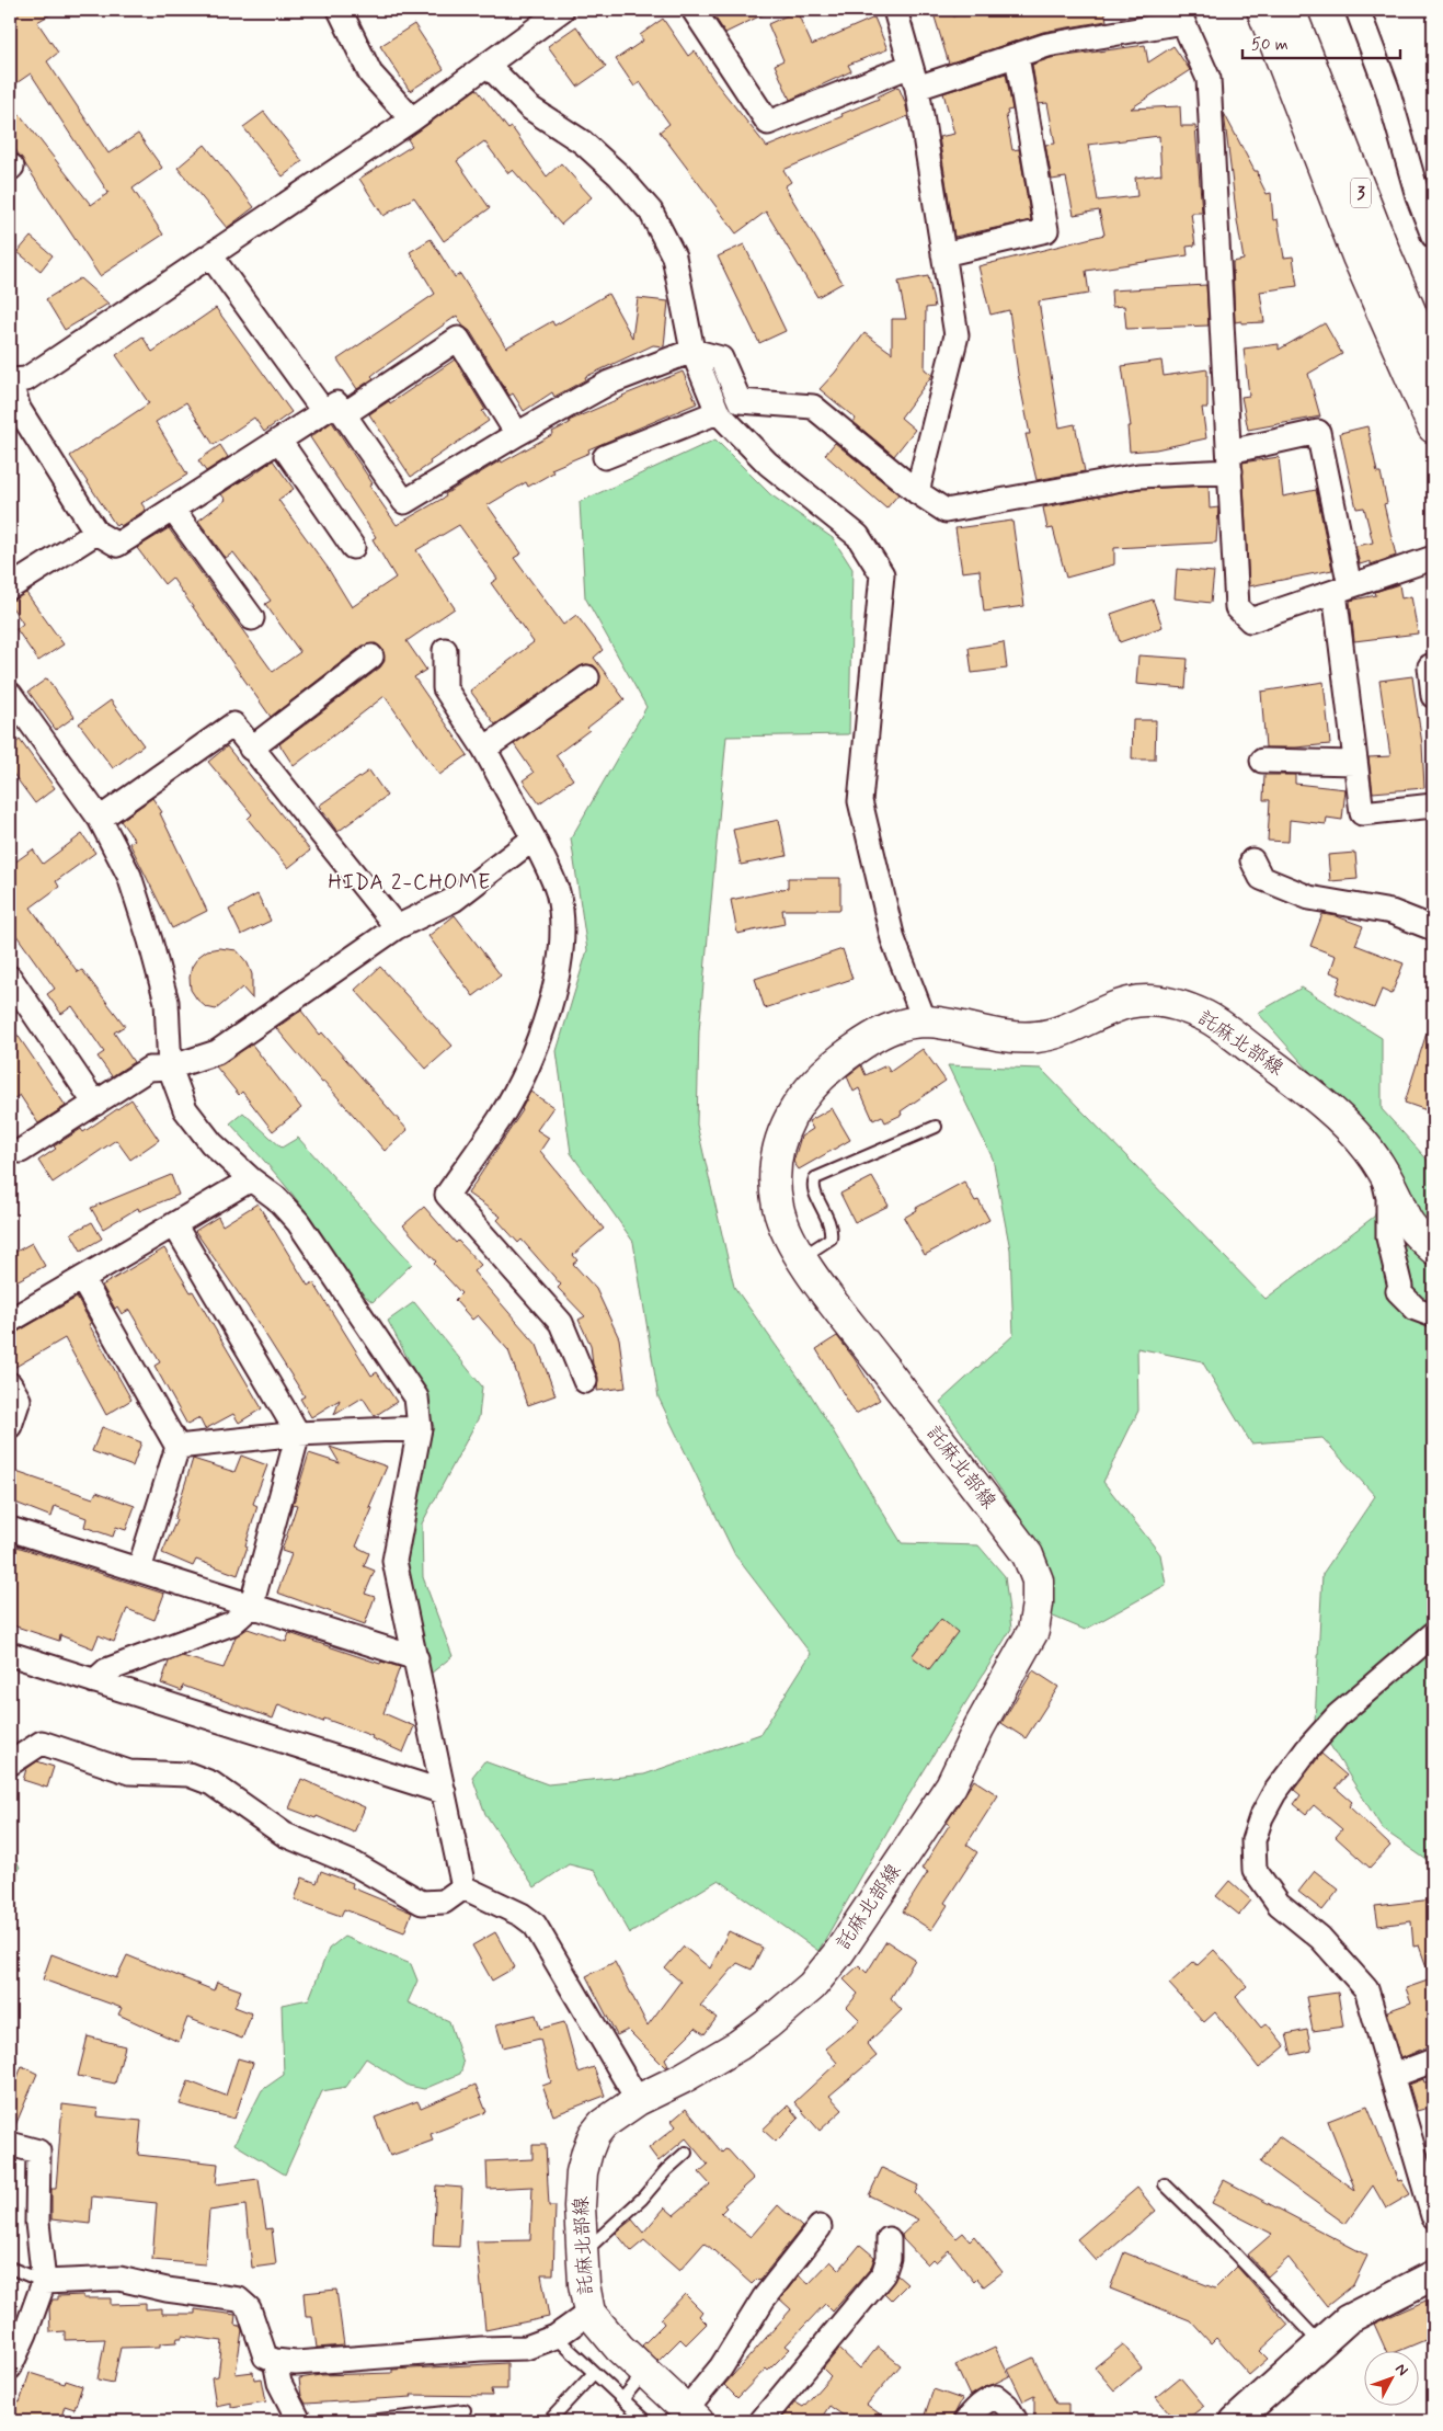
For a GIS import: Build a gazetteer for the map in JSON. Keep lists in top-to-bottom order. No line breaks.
{"streets":{"main road":["3","託麻北部線"]},"districts":["HIDA 2-CHOME"],"scale_bar":"50 m","north":"top right"}
